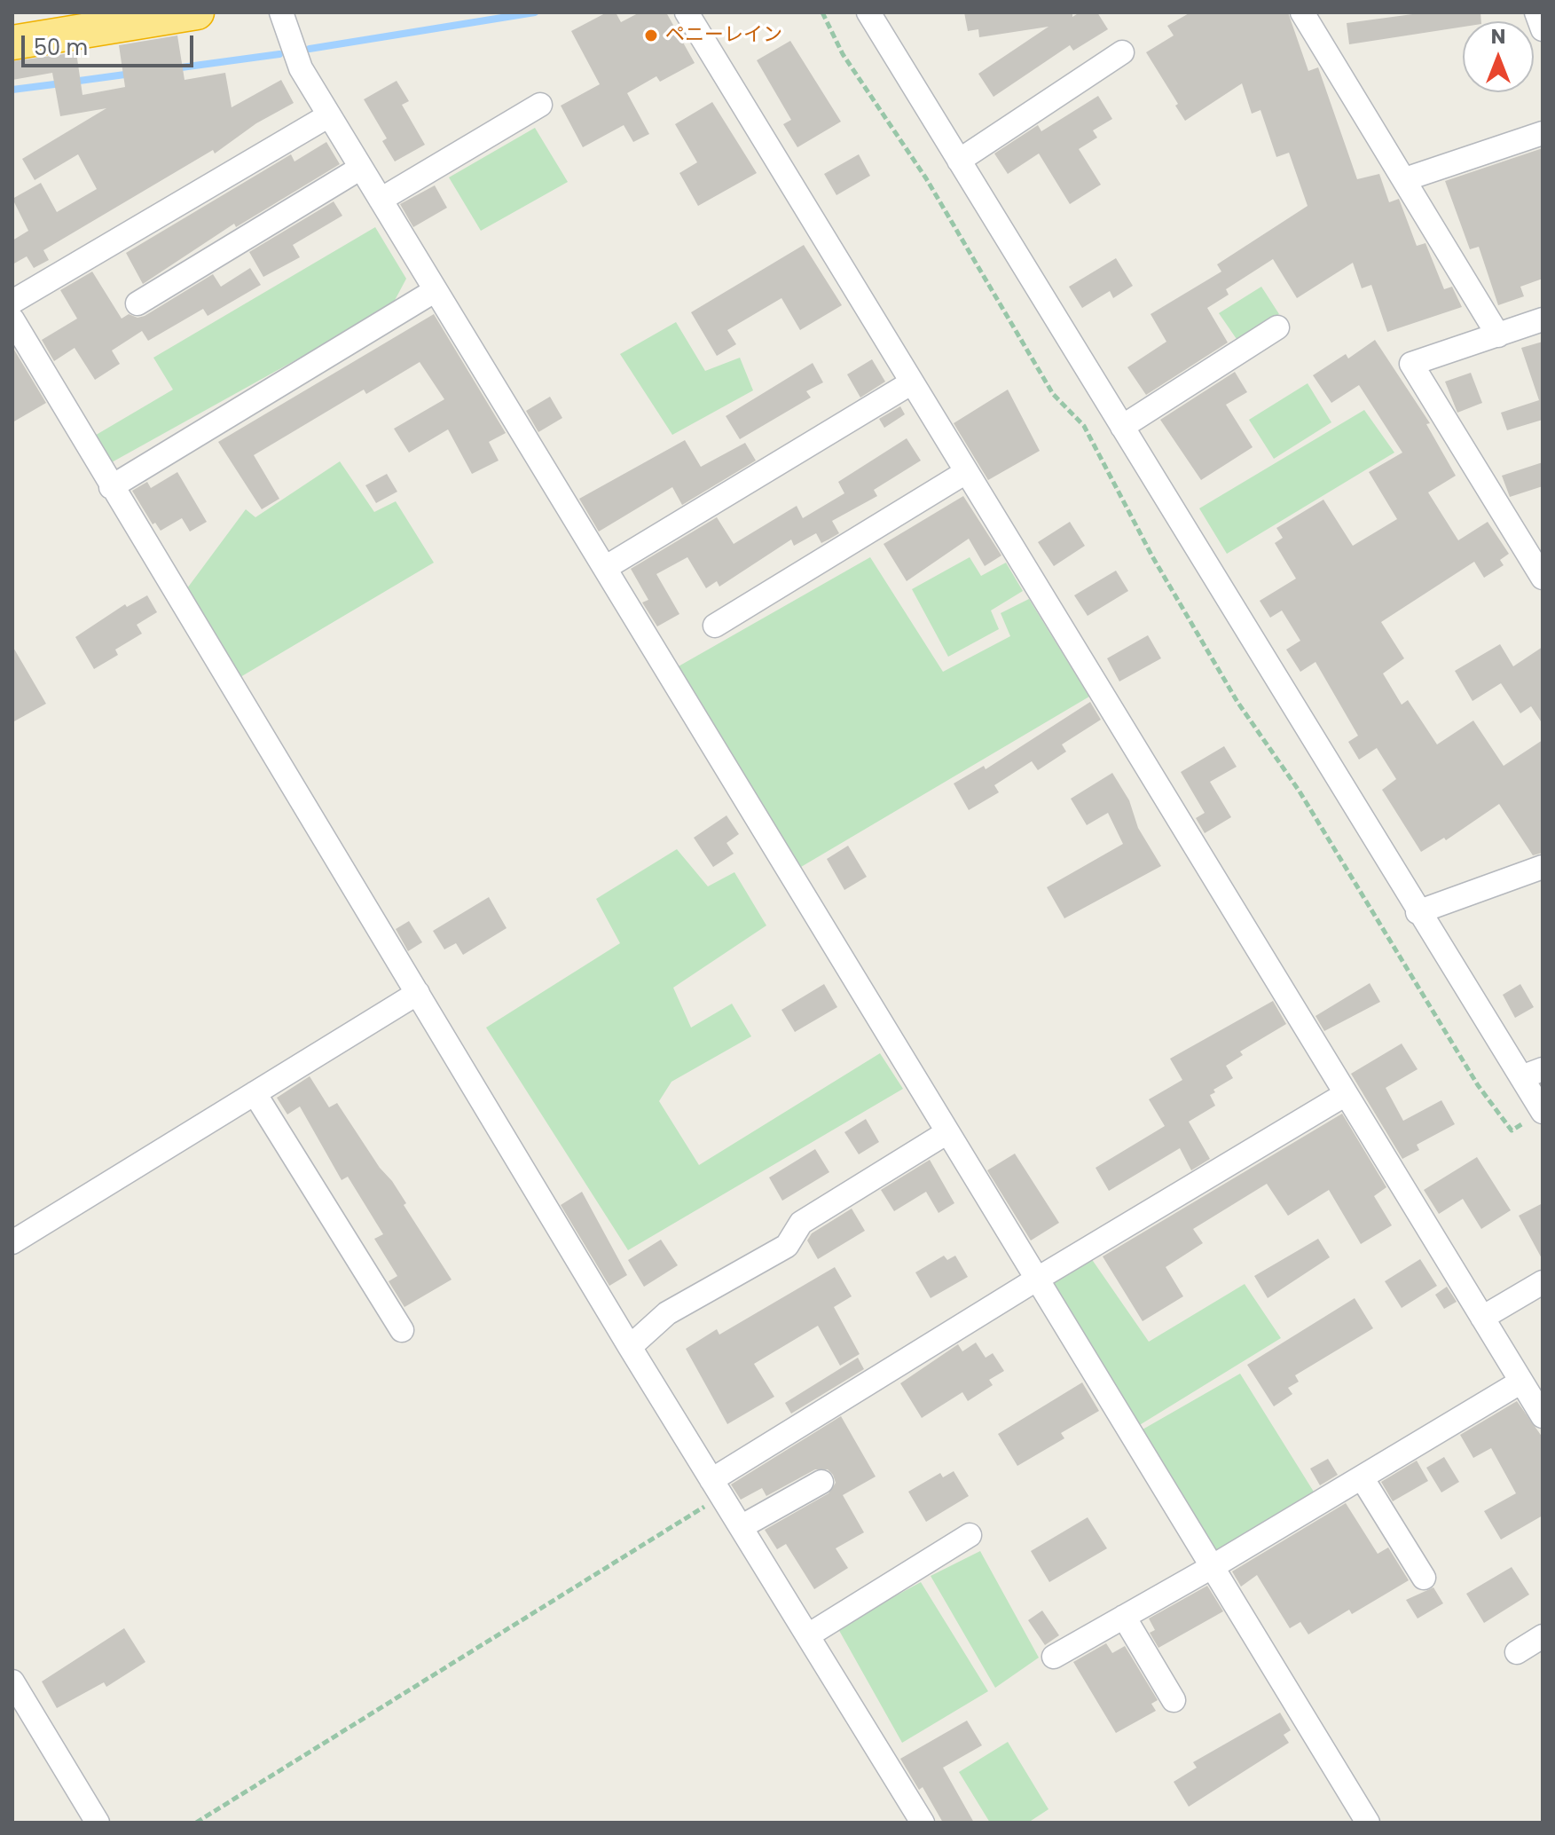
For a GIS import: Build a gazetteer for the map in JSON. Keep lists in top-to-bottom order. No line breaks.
{"places":["ペニーレイン"],"scale_bar":"50 m","north":"top"}
